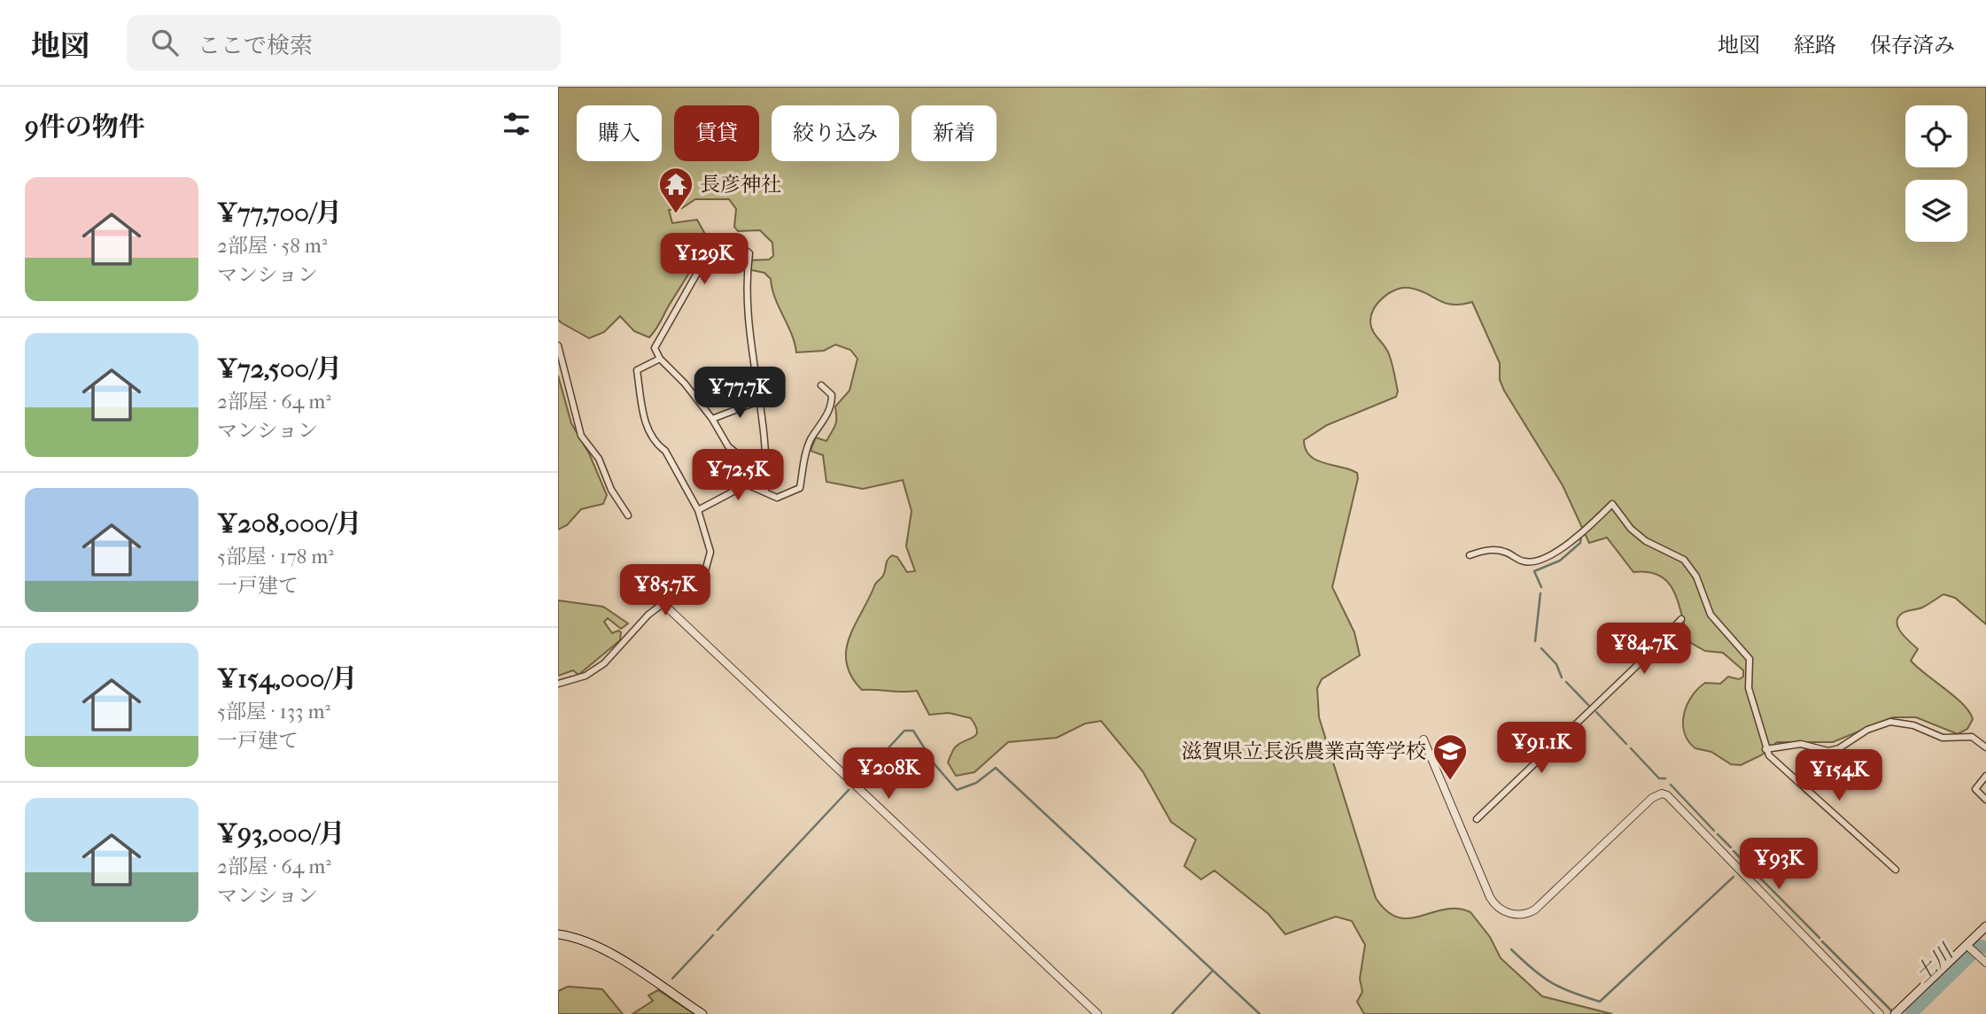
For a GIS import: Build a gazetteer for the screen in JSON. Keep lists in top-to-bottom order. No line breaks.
{"water":["土川"],"places":{"temple":["長彦神社"],"school or university":["滋賀県立長浜農業高等学校"]},"page":{"header":"地図","search":"ここで検索","nav":["地図","経路","保存済み"],"heading":"9件の物件","chip":["購入","賃貸","絞り込み","新着"],"list":[{"name":"¥77,700/月","note":"2部屋 · 58 m² · マンション"},{"name":"¥72,500/月","note":"2部屋 · 64 m² · マンション"},{"name":"¥208,000/月","note":"5部屋 · 178 m² · 一戸建て"},{"name":"¥154,000/月","note":"5部屋 · 133 m² · 一戸建て"},{"name":"¥93,000/月","note":"2部屋 · 64 m² · マンション"}],"price":["¥129K","¥77.7K","¥72.5K","¥85.7K","¥84.7K","¥91.1K","¥208K","¥154K","¥93K"]}}
